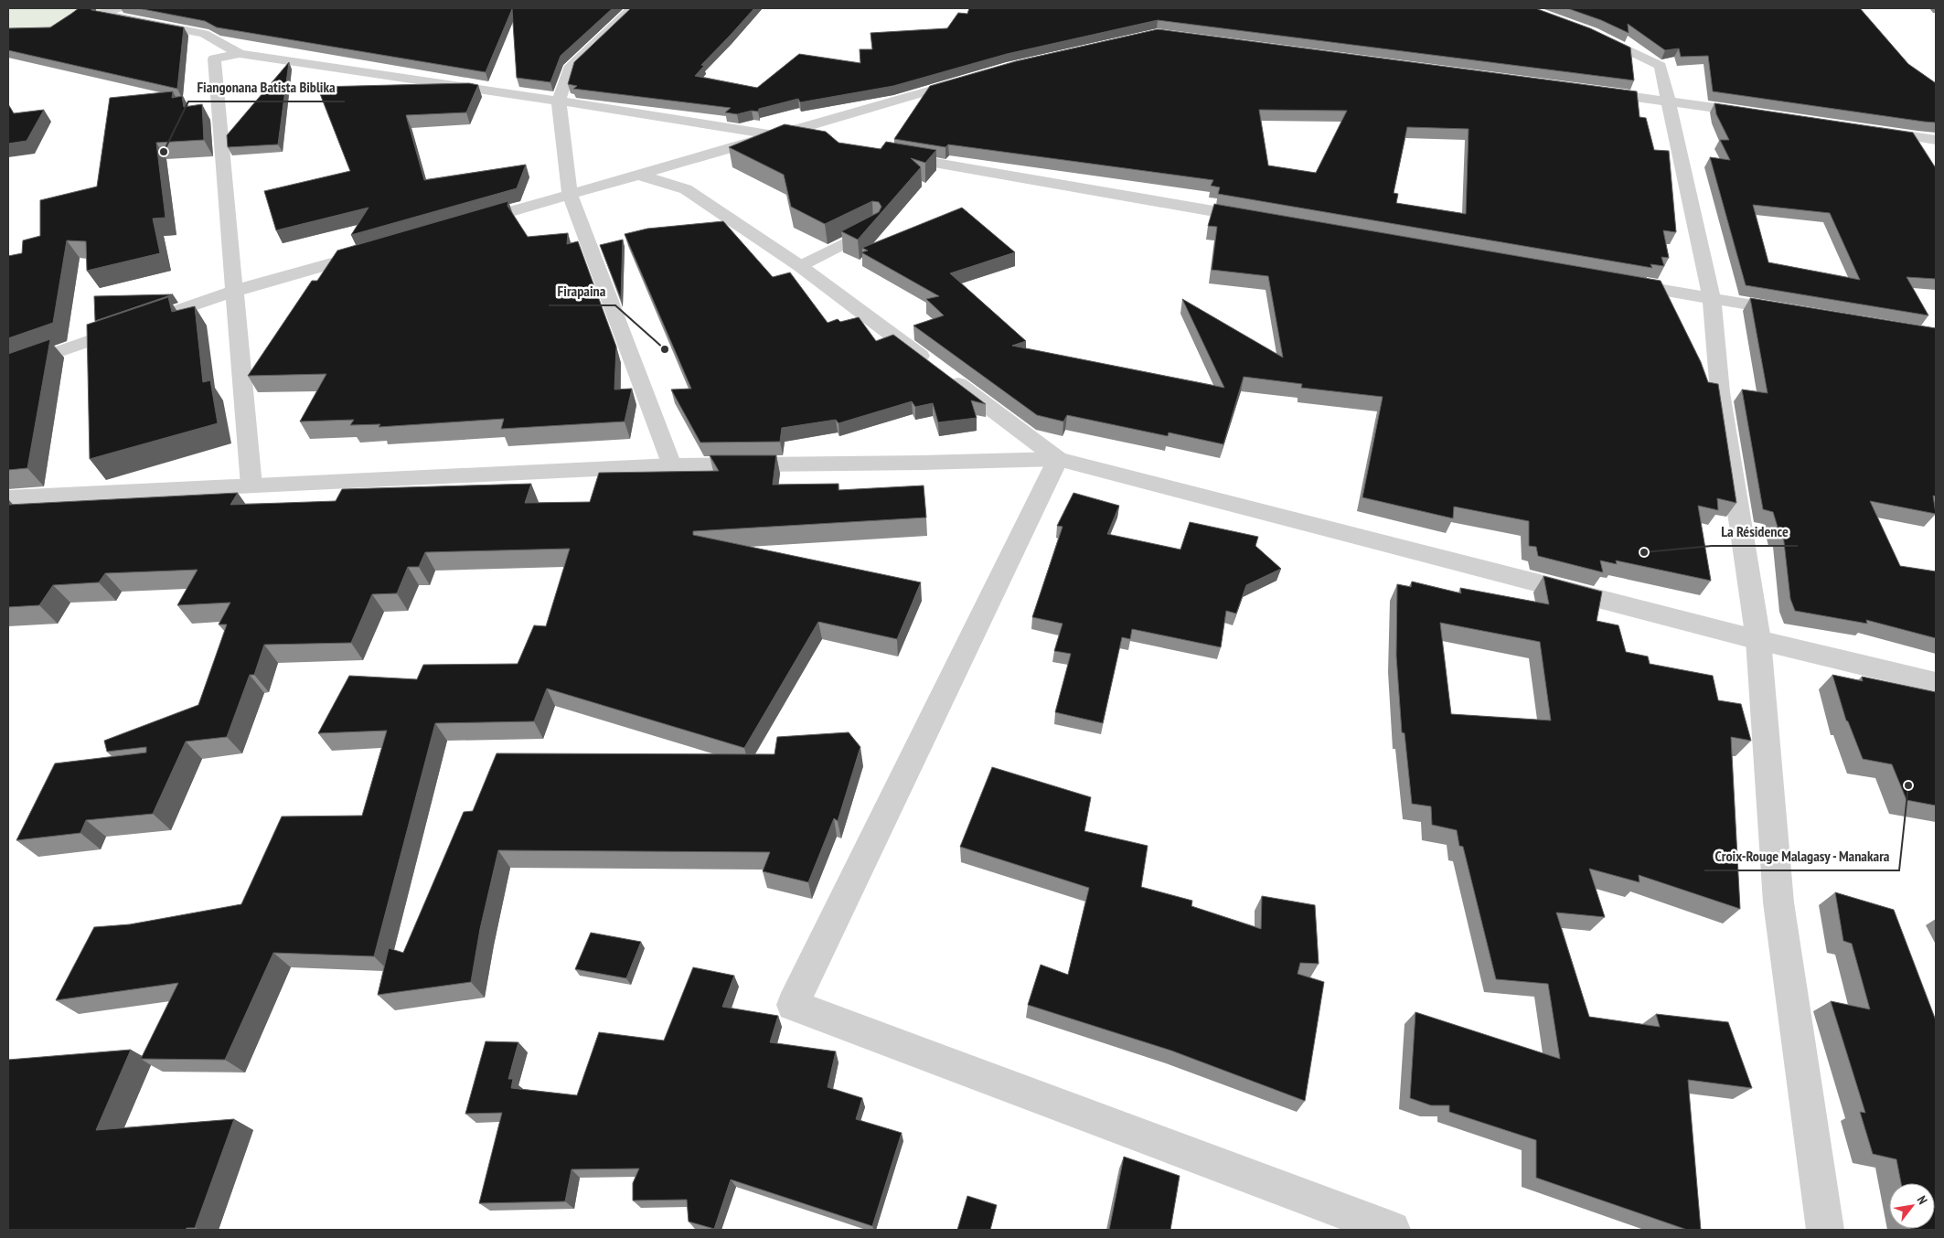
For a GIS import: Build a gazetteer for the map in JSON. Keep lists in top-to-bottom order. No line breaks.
{"places":["Fiangonana Batista Biblika","Firapaina","La Résidence","Croix-Rouge Malagasy - Manakara"],"north":"top right"}
